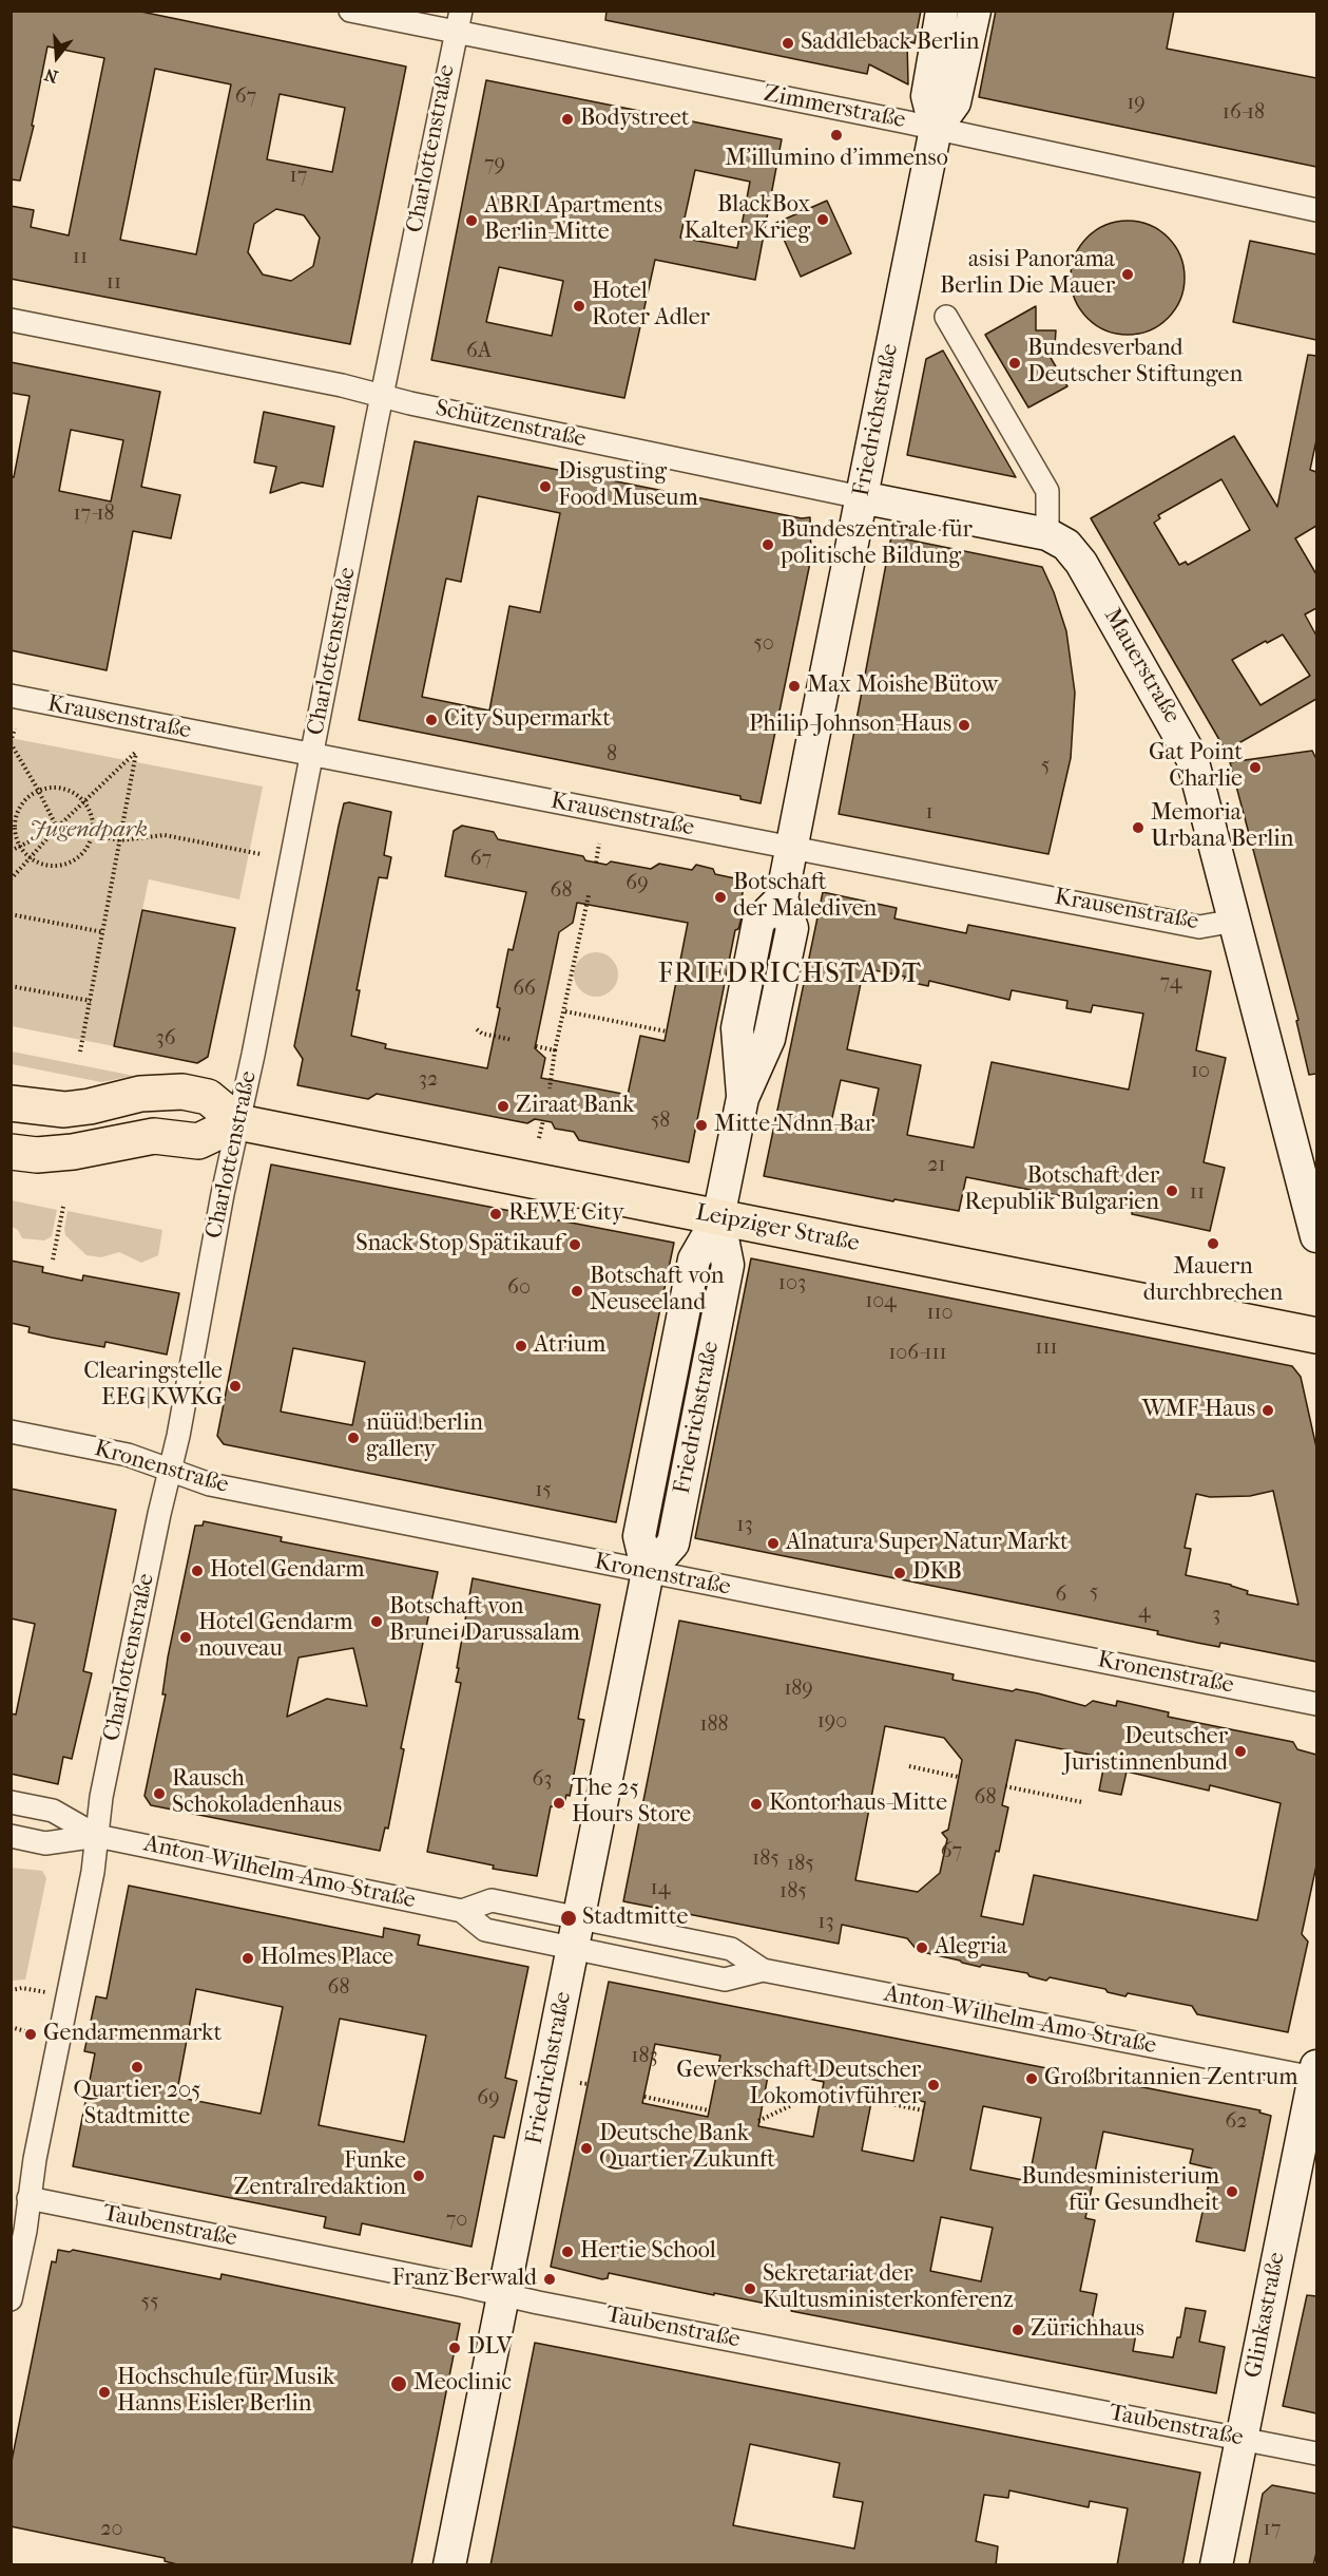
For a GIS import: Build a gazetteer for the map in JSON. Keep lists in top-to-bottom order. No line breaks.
{"streets":{"main road":["Leipziger Straße"],"street":["Zimmerstraße","Charlottenstraße","Friedrichstraße","Schützenstraße","Mauerstraße","Krausenstraße","Kronenstraße","Anton-Wilhelm-Amo-Straße","Taubenstraße","Glinkastraße"]},"crossings":[["Zimmerstraße","Charlottenstraße"],["Zimmerstraße","Friedrichstraße"],["Charlottenstraße","Schützenstraße"],["Charlottenstraße","Krausenstraße"],["Charlottenstraße","Leipziger Straße"],["Charlottenstraße","Kronenstraße"],["Charlottenstraße","Anton-Wilhelm-Amo-Straße"],["Charlottenstraße","Taubenstraße"],["Friedrichstraße","Schützenstraße"],["Friedrichstraße","Krausenstraße"],["Friedrichstraße","Leipziger Straße"],["Friedrichstraße","Kronenstraße"],["Friedrichstraße","Anton-Wilhelm-Amo-Straße"],["Friedrichstraße","Taubenstraße"],["Schützenstraße","Mauerstraße"],["Mauerstraße","Krausenstraße"],["Anton-Wilhelm-Amo-Straße","Glinkastraße"],["Taubenstraße","Glinkastraße"]],"districts":["FRIEDRICHSTADT"],"parks":["Jugendpark"],"places":["Saddleback Berlin","Bodystreet","M'illumino d'immenso","BlackBox Kalter Krieg","ABRI Apartments Berlin-Mitte","asisi Panorama Berlin Die Mauer","Hotel Roter Adler","Bundesverband Deutscher Stiftungen","Disgusting Food Museum","Bundeszentrale für politische Bildung","Max Moishe Bütow","City Supermarkt","Philip-Johnson-Haus","Gat Point Charlie","Memoria Urbana Berlin","Botschaft der Malediven","Ziraat Bank","Mitte-Ndnn-Bar","Botschaft der Republik Bulgarien","REWE City","Mauern durchbrechen","Snack Stop Spätikauf","Botschaft von Neuseeland","Atrium","Clearingstelle EEG|KWKG","WMF-Haus","nüüd.berlin gallery","Alnatura Super Natur Markt","Hotel Gendarm","DKB","Botschaft von Brunei Darussalam","Hotel Gendarm nouveau","Deutscher Juristinnenbund","Rausch Schokoladenhaus","The 25 Hours Store","Kontorhaus-Mitte","Stadtmitte","Alegria","Holmes Place","Gendarmenmarkt","Quartier 205 Stadtmitte","Großbritannien-Zentrum","Gewerkschaft Deutscher Lokomotivführer","Deutsche Bank Quartier Zukunft","Funke Zentralredaktion","Bundesministerium für Gesundheit","Hertie School","Franz Berwald","Sekretariat der Kultusministerkonferenz","Zürichhaus","DLV","Meoclinic","Hochschule für Musik Hanns Eisler Berlin"],"house_numbers":["67","19","16-18","79","17","11","11","6A","17-18","50","8","5","1","67","69","68","74","66","36","10","32","58","21","11","103","60","104","110","111","106-111","15","13","5","6","4","3","189","190","188","63","68","67","185","185","14","185","13","68","183","69","62","70","55","20","17"],"north":"bottom"}
